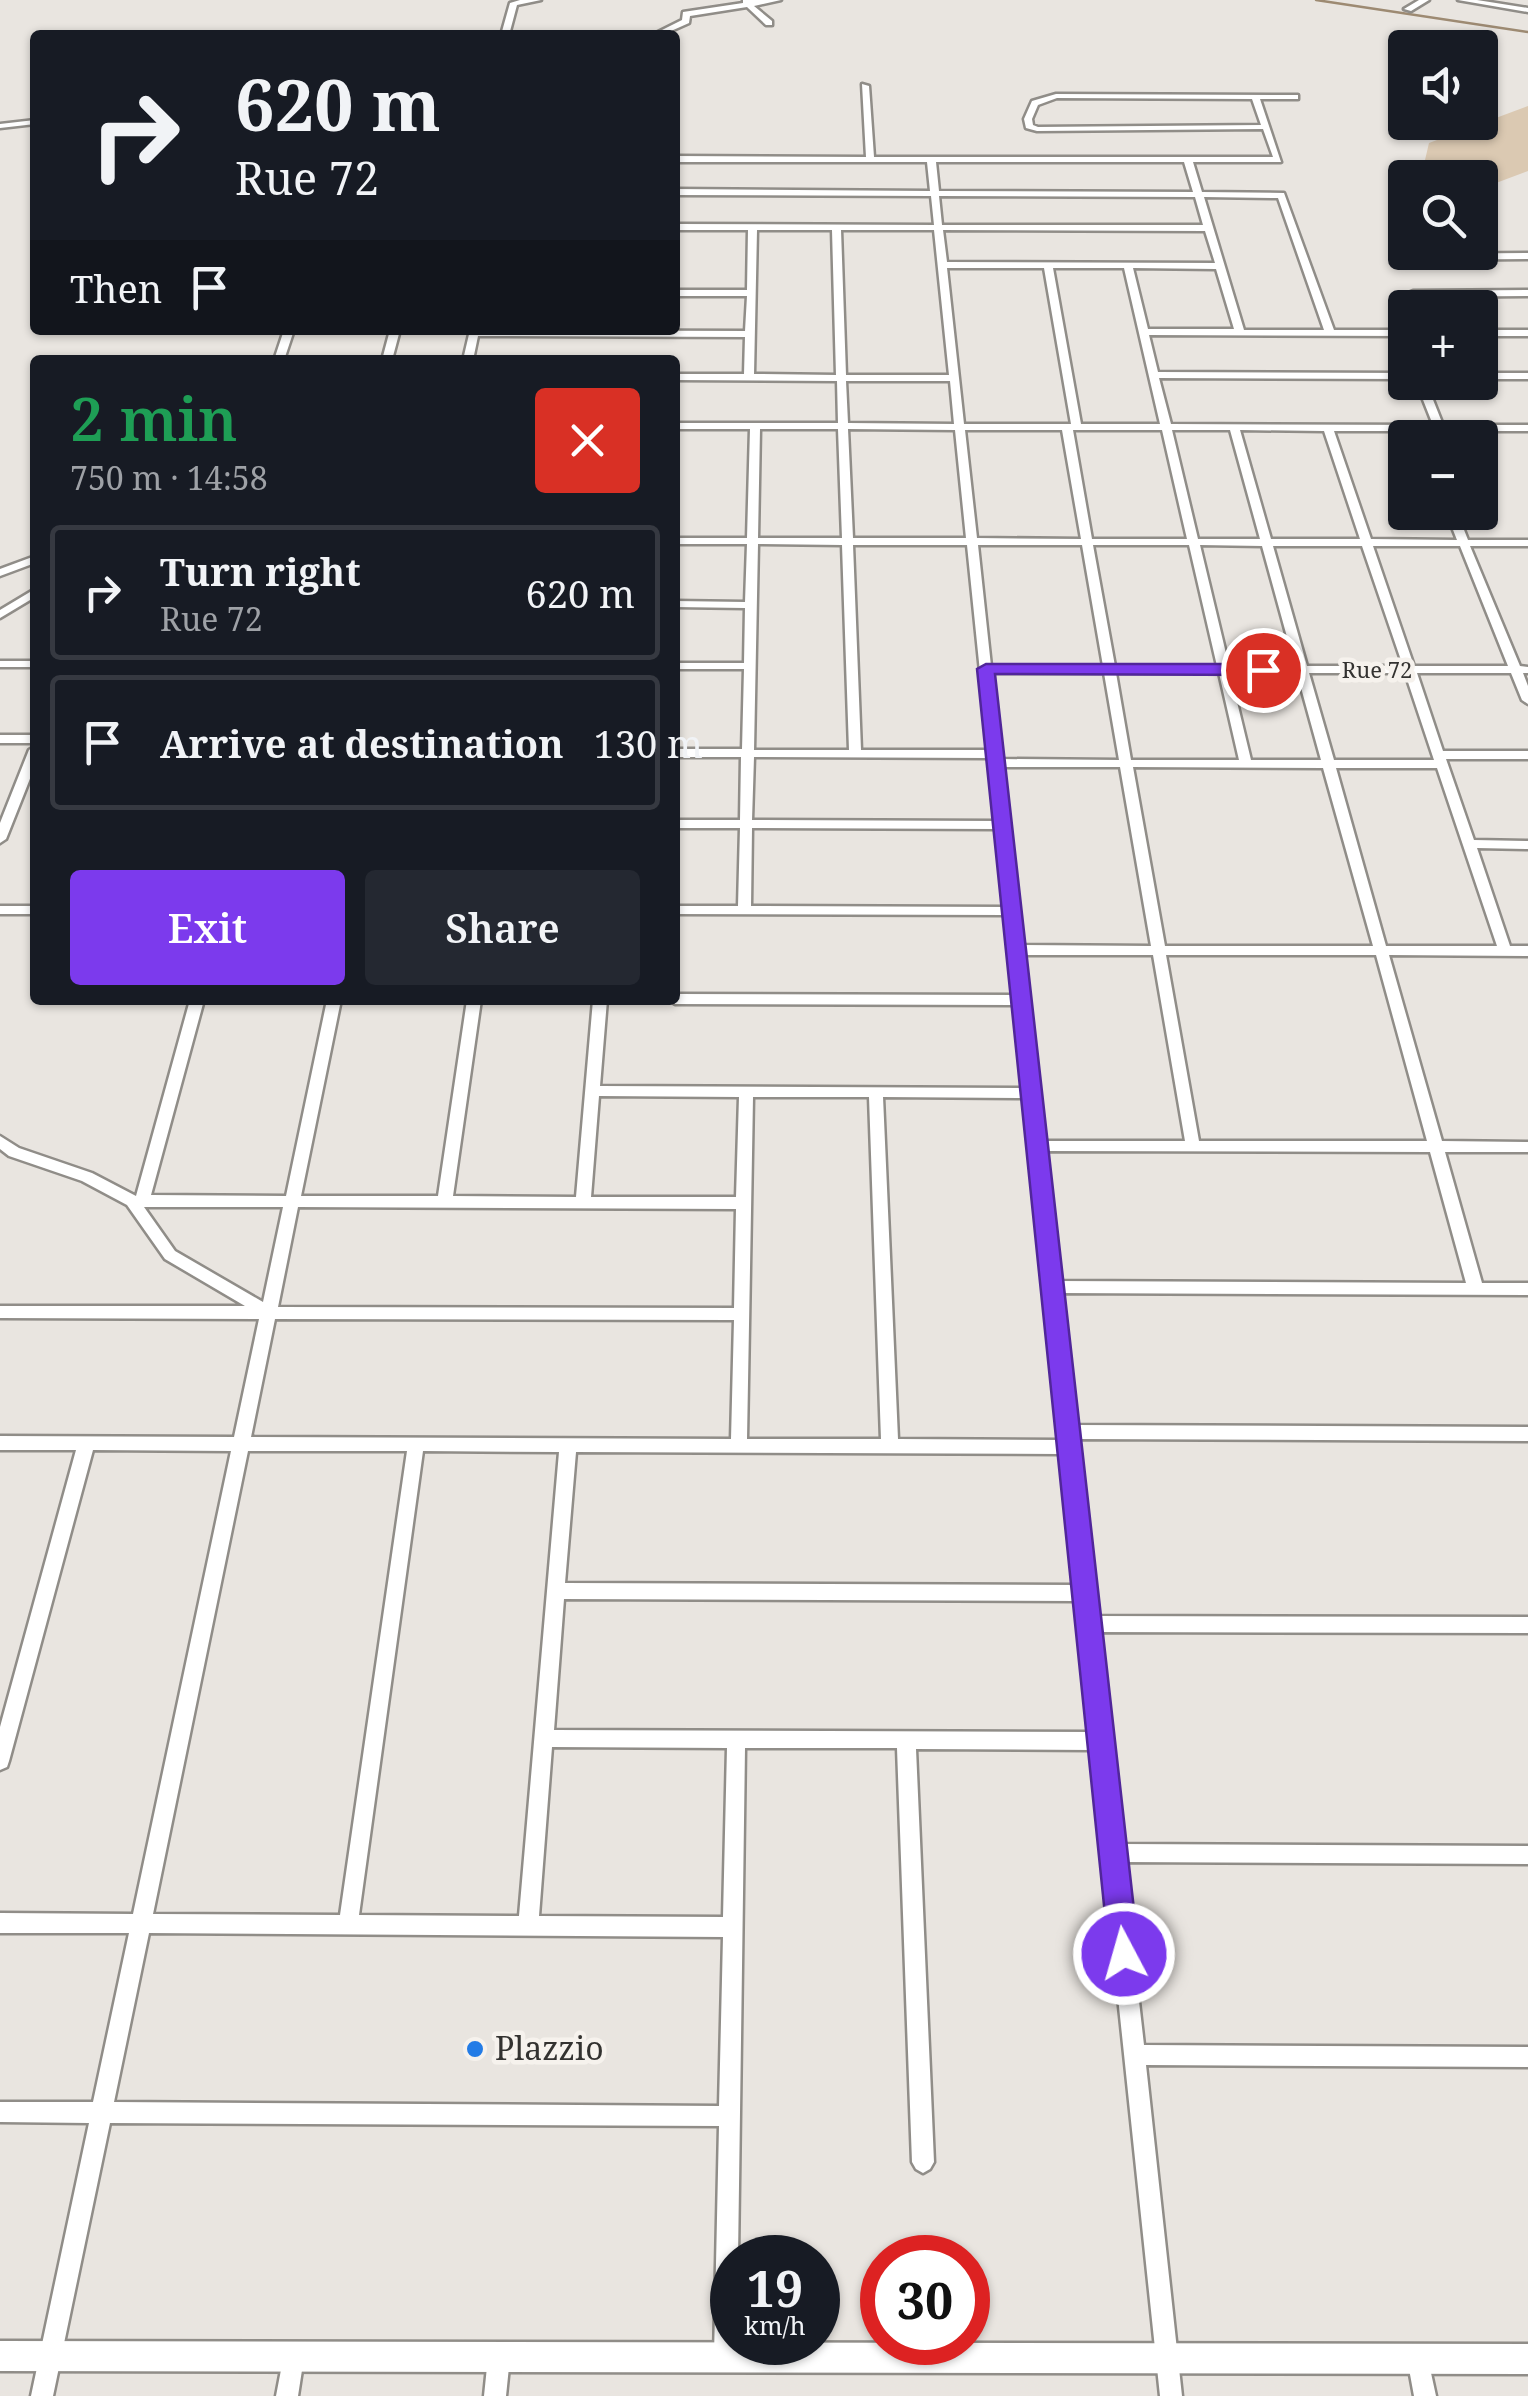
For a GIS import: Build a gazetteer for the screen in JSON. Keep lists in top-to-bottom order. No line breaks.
{"streets":{"street":["Rue 72"]},"places":["Plazzio"],"page":{"map_buttons":["+","−"],"turn":["620 m","Rue 72"],"then":"Then","heading":["2 min","750 m · 14:58"],"list":[{"name":"Turn right","note":"Rue 72","value":"620 m"},{"name":"Arrive at destination","value":"130 m"}],"buttons":["Exit","Share"],"speed":"19 km/h","limit":"30"}}
